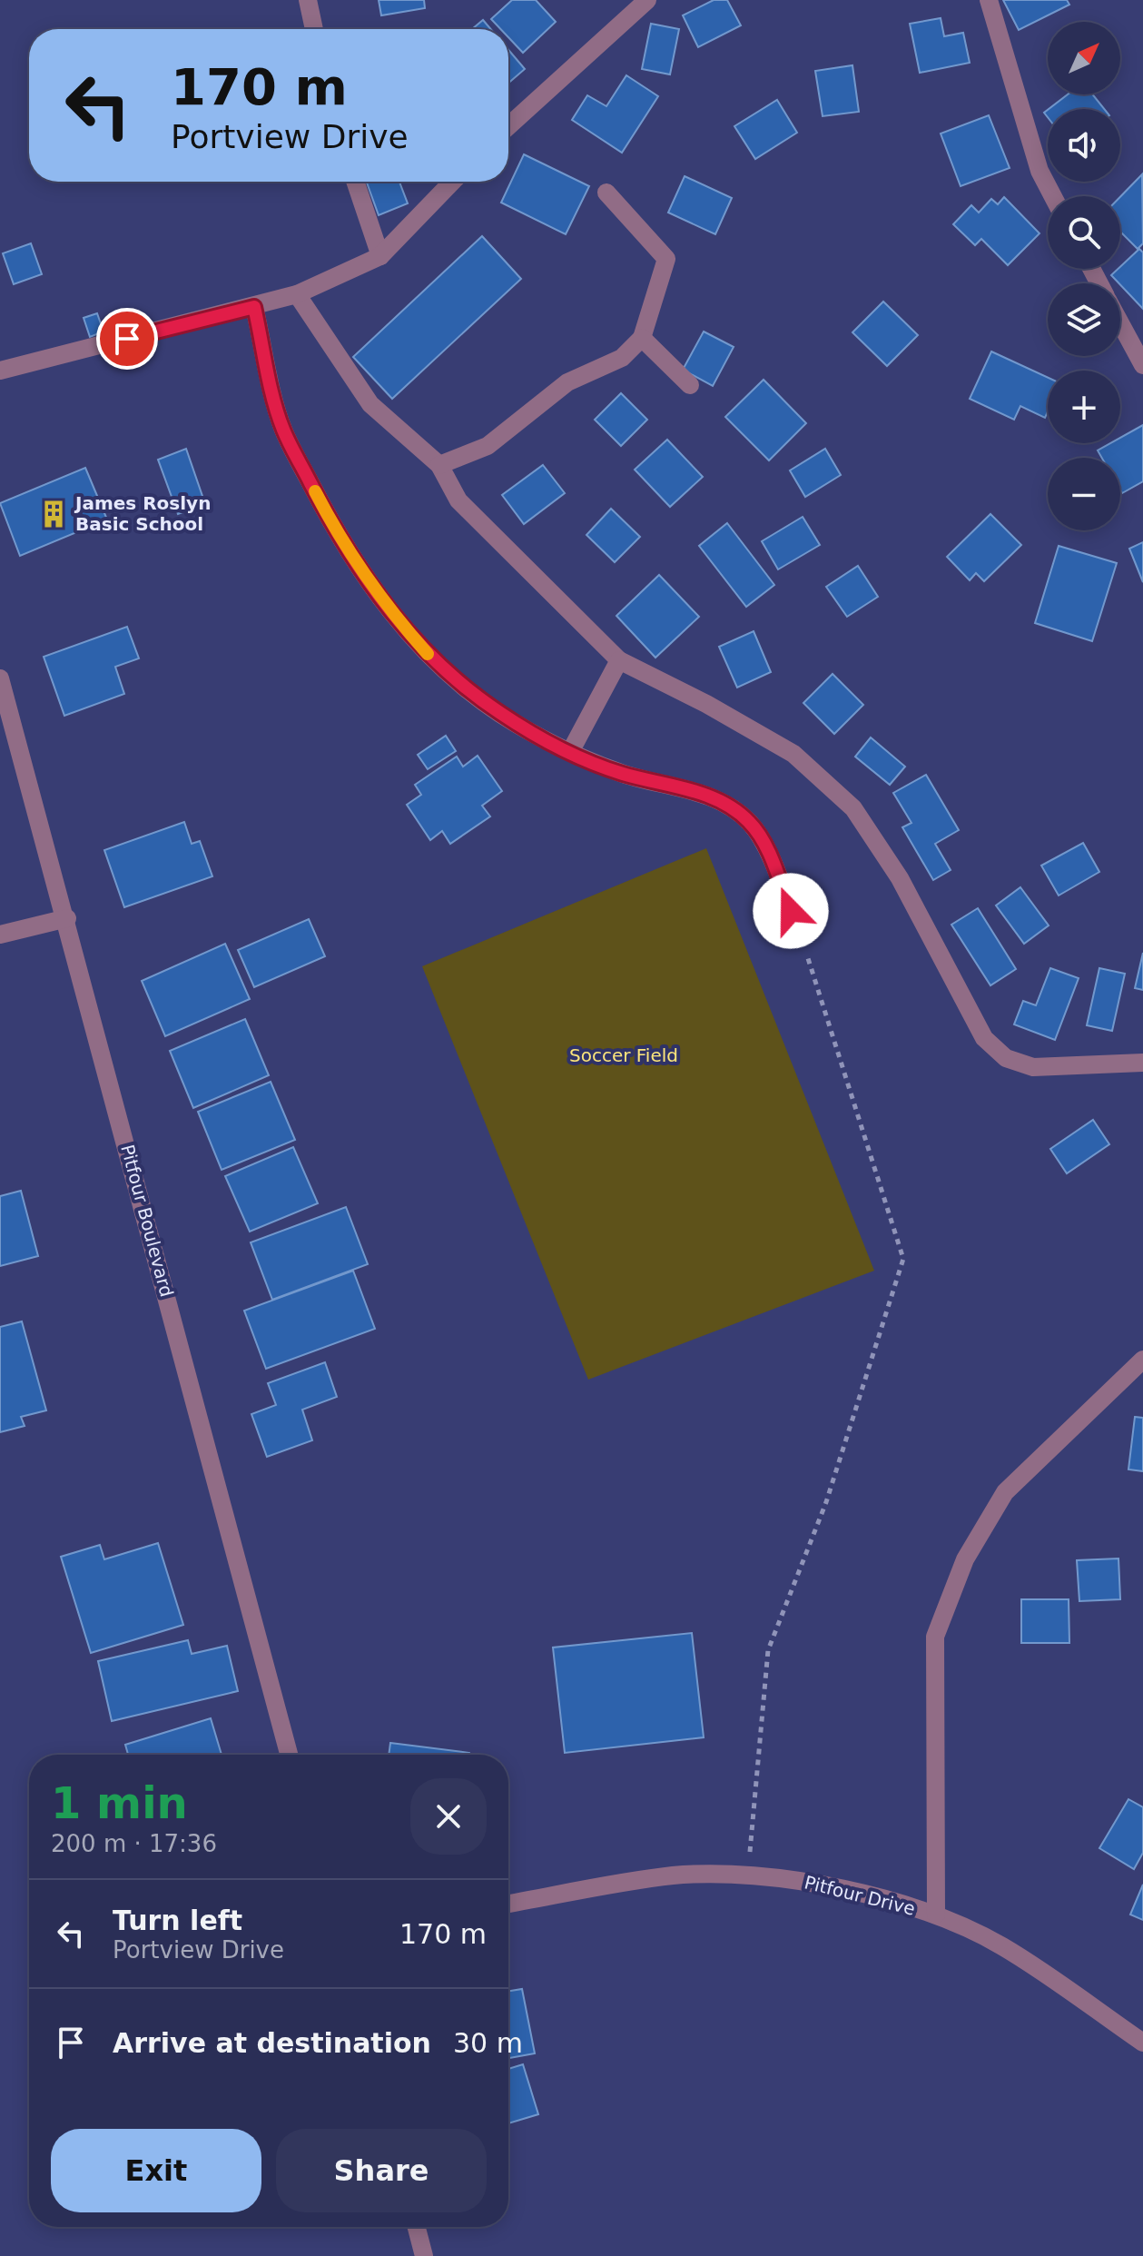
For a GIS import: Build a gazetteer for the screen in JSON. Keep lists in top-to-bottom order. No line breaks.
{"streets":{"street":["Pitfour Boulevard","Pitfour Drive"]},"parks":["Soccer Field"],"places":{"building":["James Roslyn Basic School"]},"north":"top right","page":{"map_buttons":["+","−"],"turn":["170 m","Portview Drive"],"heading":["1 min","200 m · 17:36"],"list":[{"name":"Turn left","note":"Portview Drive","value":"170 m"},{"name":"Arrive at destination","value":"30 m"}],"buttons":["Exit","Share"]}}
